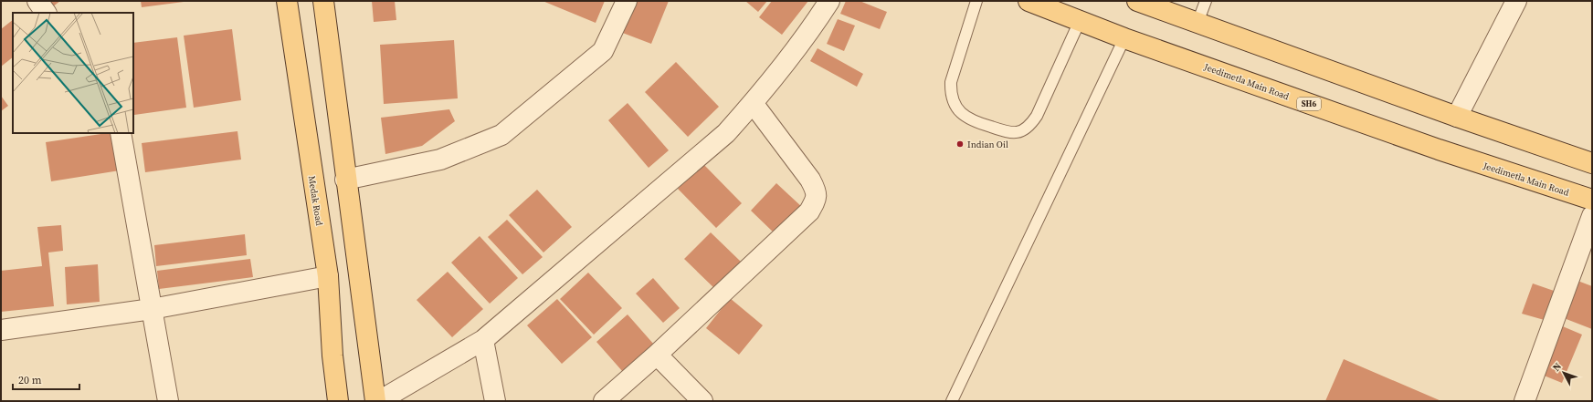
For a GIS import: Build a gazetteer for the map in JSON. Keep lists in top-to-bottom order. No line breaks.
{"streets":{"main road":["Jeedimetla Main Road","SH6","Medak Road"]},"places":["Indian Oil"],"scale_bar":"20 m","north":"top left"}
